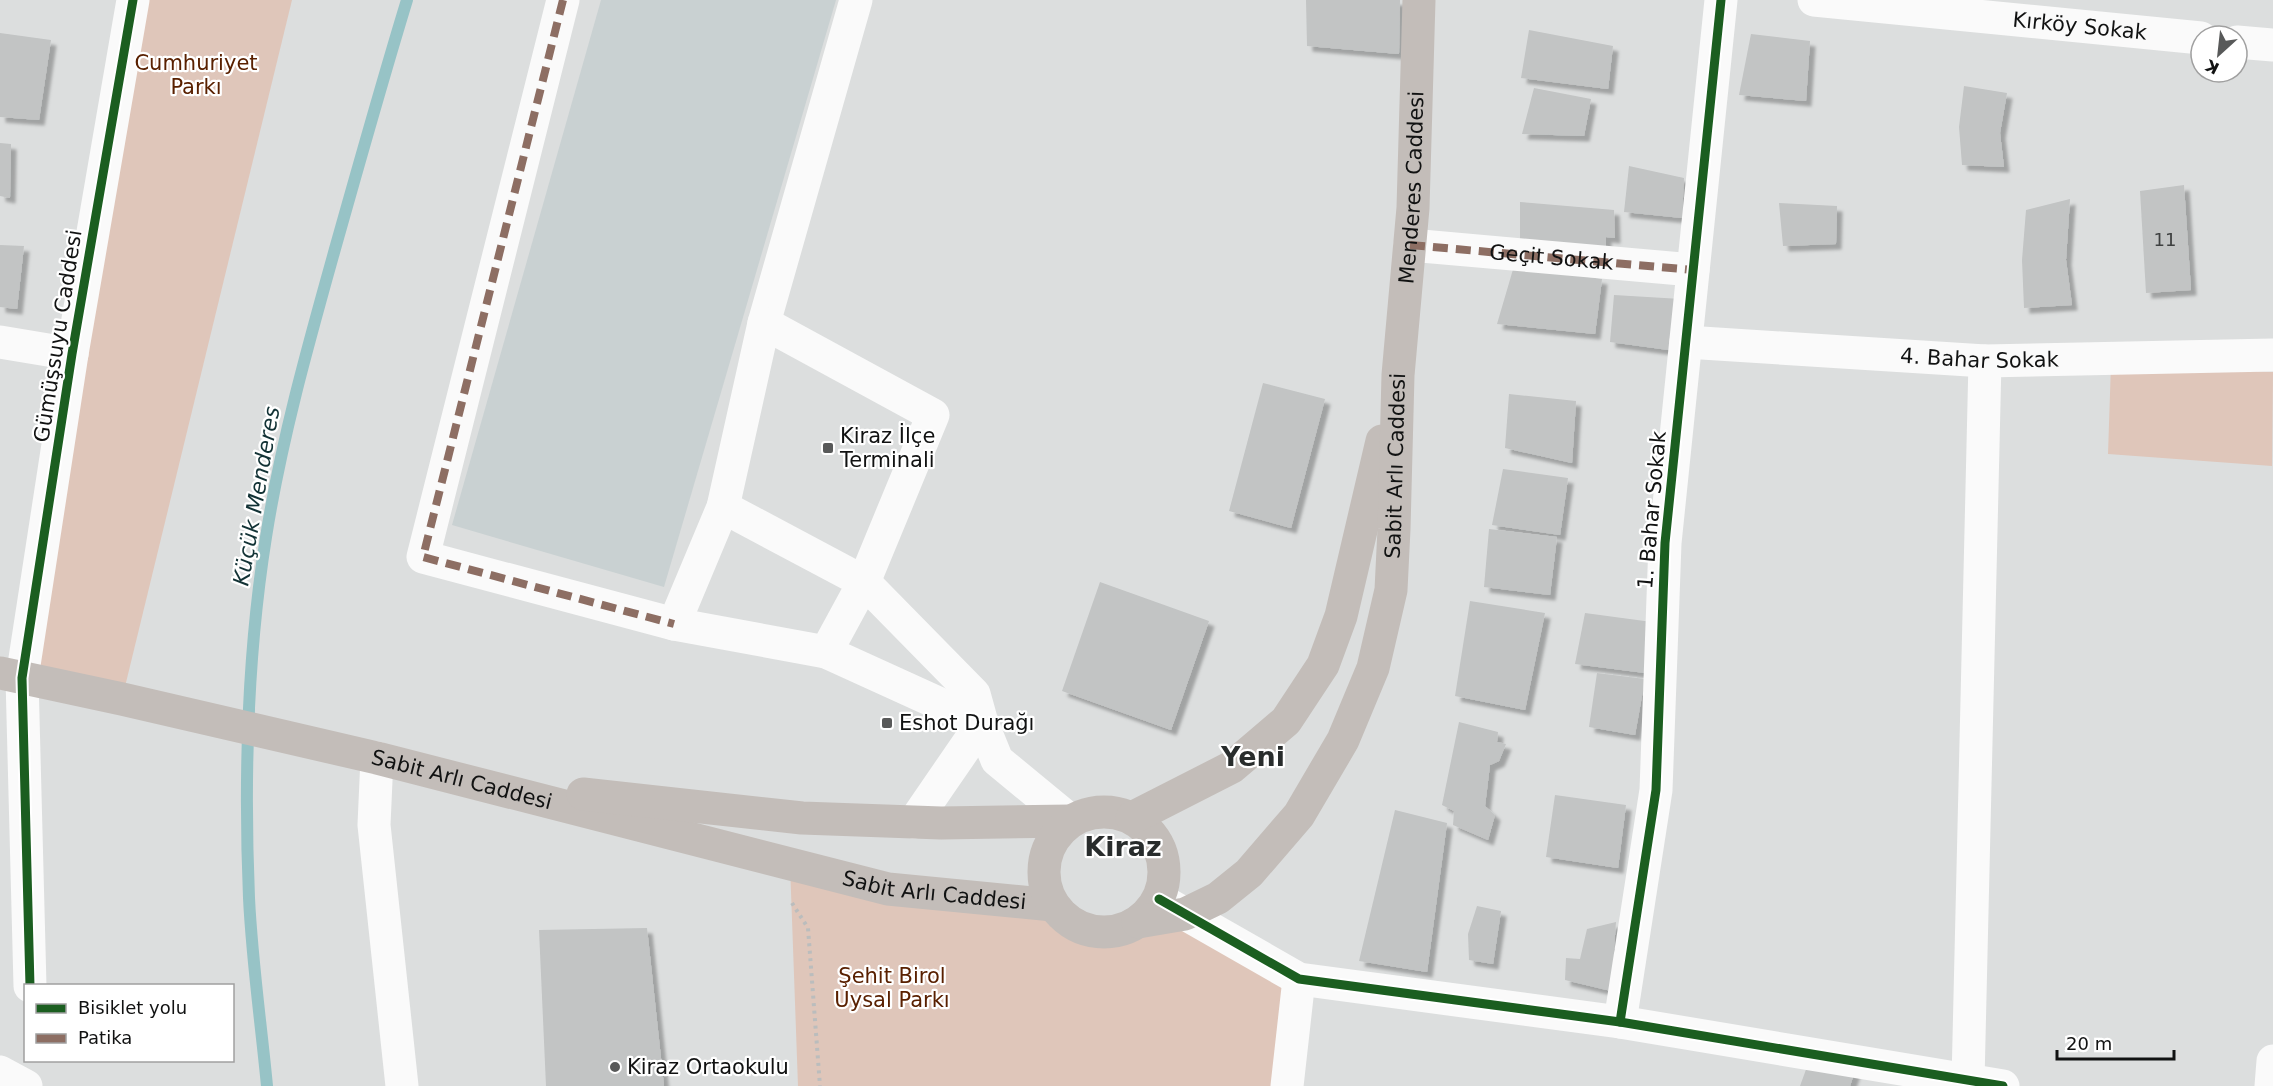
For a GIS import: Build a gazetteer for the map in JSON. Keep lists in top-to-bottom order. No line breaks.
{"streets":{"main road":["Menderes Caddesi","Sabit Arlı Caddesi"],"street":["Kırköy Sokak","Geçit Sokak","Gümüşsuyu Caddesi","4. Bahar Sokak","1. Bahar Sokak"]},"crossings":[["Menderes Caddesi","Geçit Sokak"],["Menderes Caddesi","Sabit Arlı Caddesi"],["Geçit Sokak","1. Bahar Sokak"],["4. Bahar Sokak","1. Bahar Sokak"]],"districts":["Yeni","Kiraz"],"water":["Küçük Menderes"],"parks":["Cumhuriyet Parkı","Şehit Birol Uysal Parkı"],"places":{"transit":["Kiraz İlçe Terminali","Eshot Durağı"],"other":["Kiraz Ortaokulu"]},"house_numbers":["11"],"legend":["Bisiklet yolu","Patika"],"scale_bar":"20 m","north":"bottom left"}
